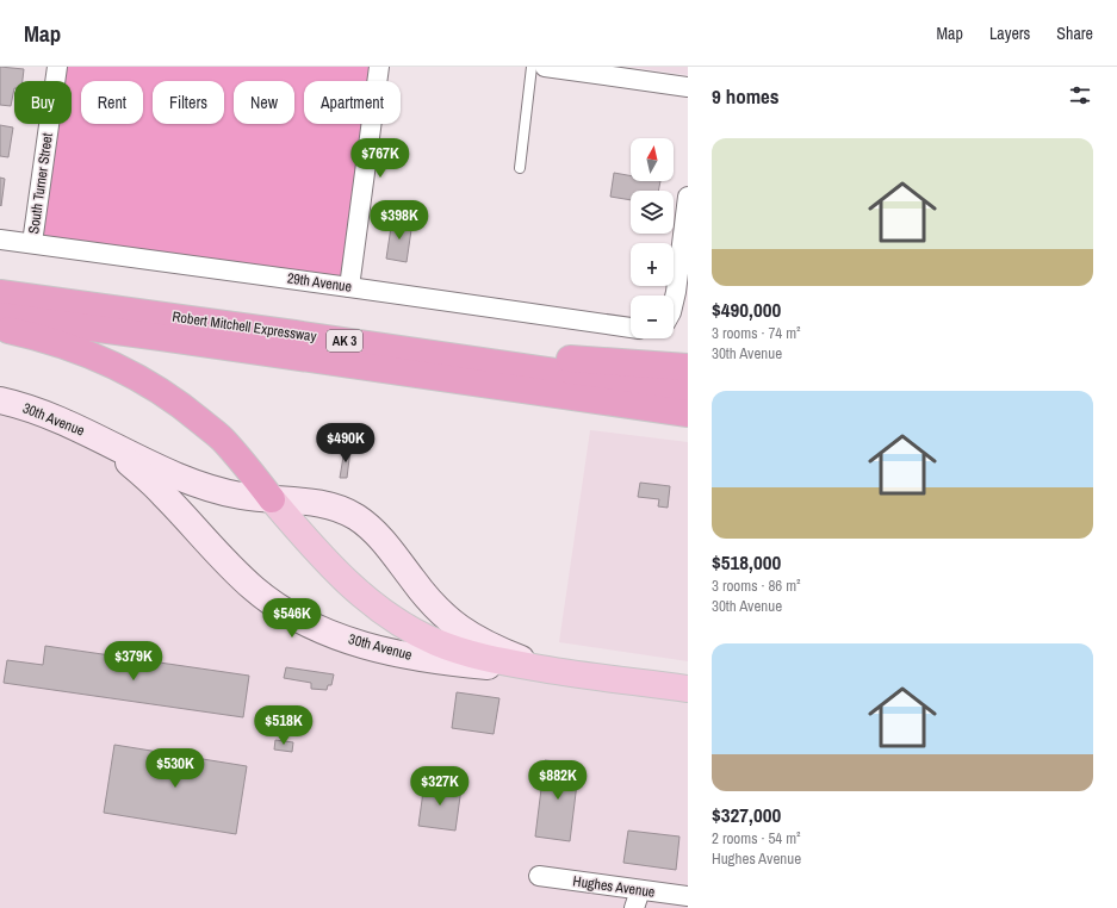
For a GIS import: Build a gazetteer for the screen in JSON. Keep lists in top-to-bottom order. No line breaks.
{"streets":{"highway":["Robert Mitchell Expressway","AK 3"],"main road":["30th Avenue"],"street":["South Turner Street","29th Avenue","Hughes Avenue"]},"crossings":[["South Turner Street","29th Avenue"]],"north":"top","page":{"header":"Map","nav":["Map","Layers","Share"],"heading":"9 homes","chip":["Buy","Rent","Filters","New","Apartment"],"list":[{"name":"$490,000","note":"3 rooms · 74 m² · 30th Avenue"},{"name":"$518,000","note":"3 rooms · 86 m² · 30th Avenue"},{"name":"$327,000","note":"2 rooms · 54 m² · Hughes Avenue"}],"map_buttons":["+","−"],"price":["$767K","$398K","$490K","$546K","$379K","$518K","$530K","$882K","$327K"]}}
